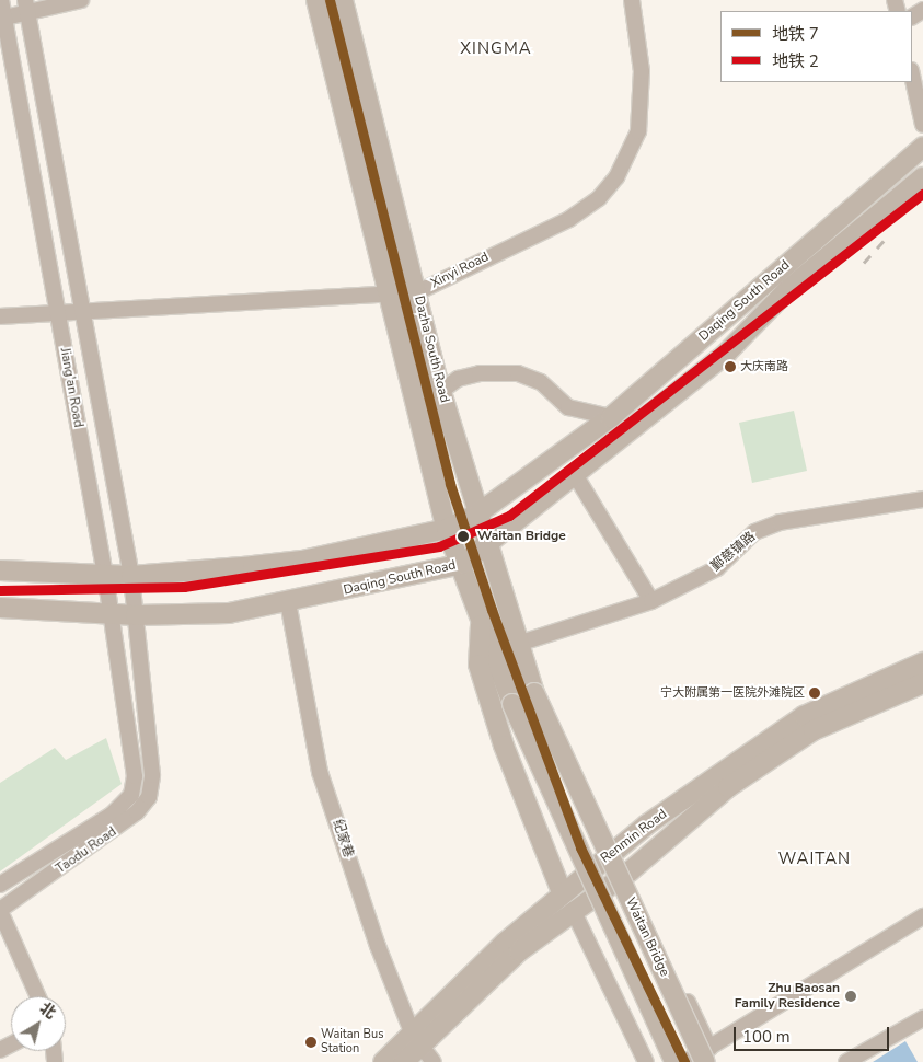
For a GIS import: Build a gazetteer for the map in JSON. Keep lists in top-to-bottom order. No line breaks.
{"streets":{"main road":["Daqing South Road","Dazha South Road","Renmin Road","Waitan Bridge"],"street":["Xinyi Road","Jiang'an Road","鄞慈镇路","纪家巷","Taodu Road"]},"crossings":[["Xinyi Road","Dazha South Road"],["Xinyi Road","Jiang'an Road"],["Daqing South Road","Dazha South Road"],["Daqing South Road","Jiang'an Road"],["Daqing South Road","纪家巷"],["Dazha South Road","Waitan Bridge"],["Jiang'an Road","Taodu Road"],["Renmin Road","纪家巷"]],"districts":["XINGMA","WAITAN"],"places":["大庆南路","Waitan Bridge","宁大附属第一医院外滩院区","Zhu Baosan Family Residence","Waitan Bus Station"],"lines":["metro line 7","metro line 2"],"legend":["地铁 7","地铁 2"],"scale_bar":"100 m","north":"top right"}
